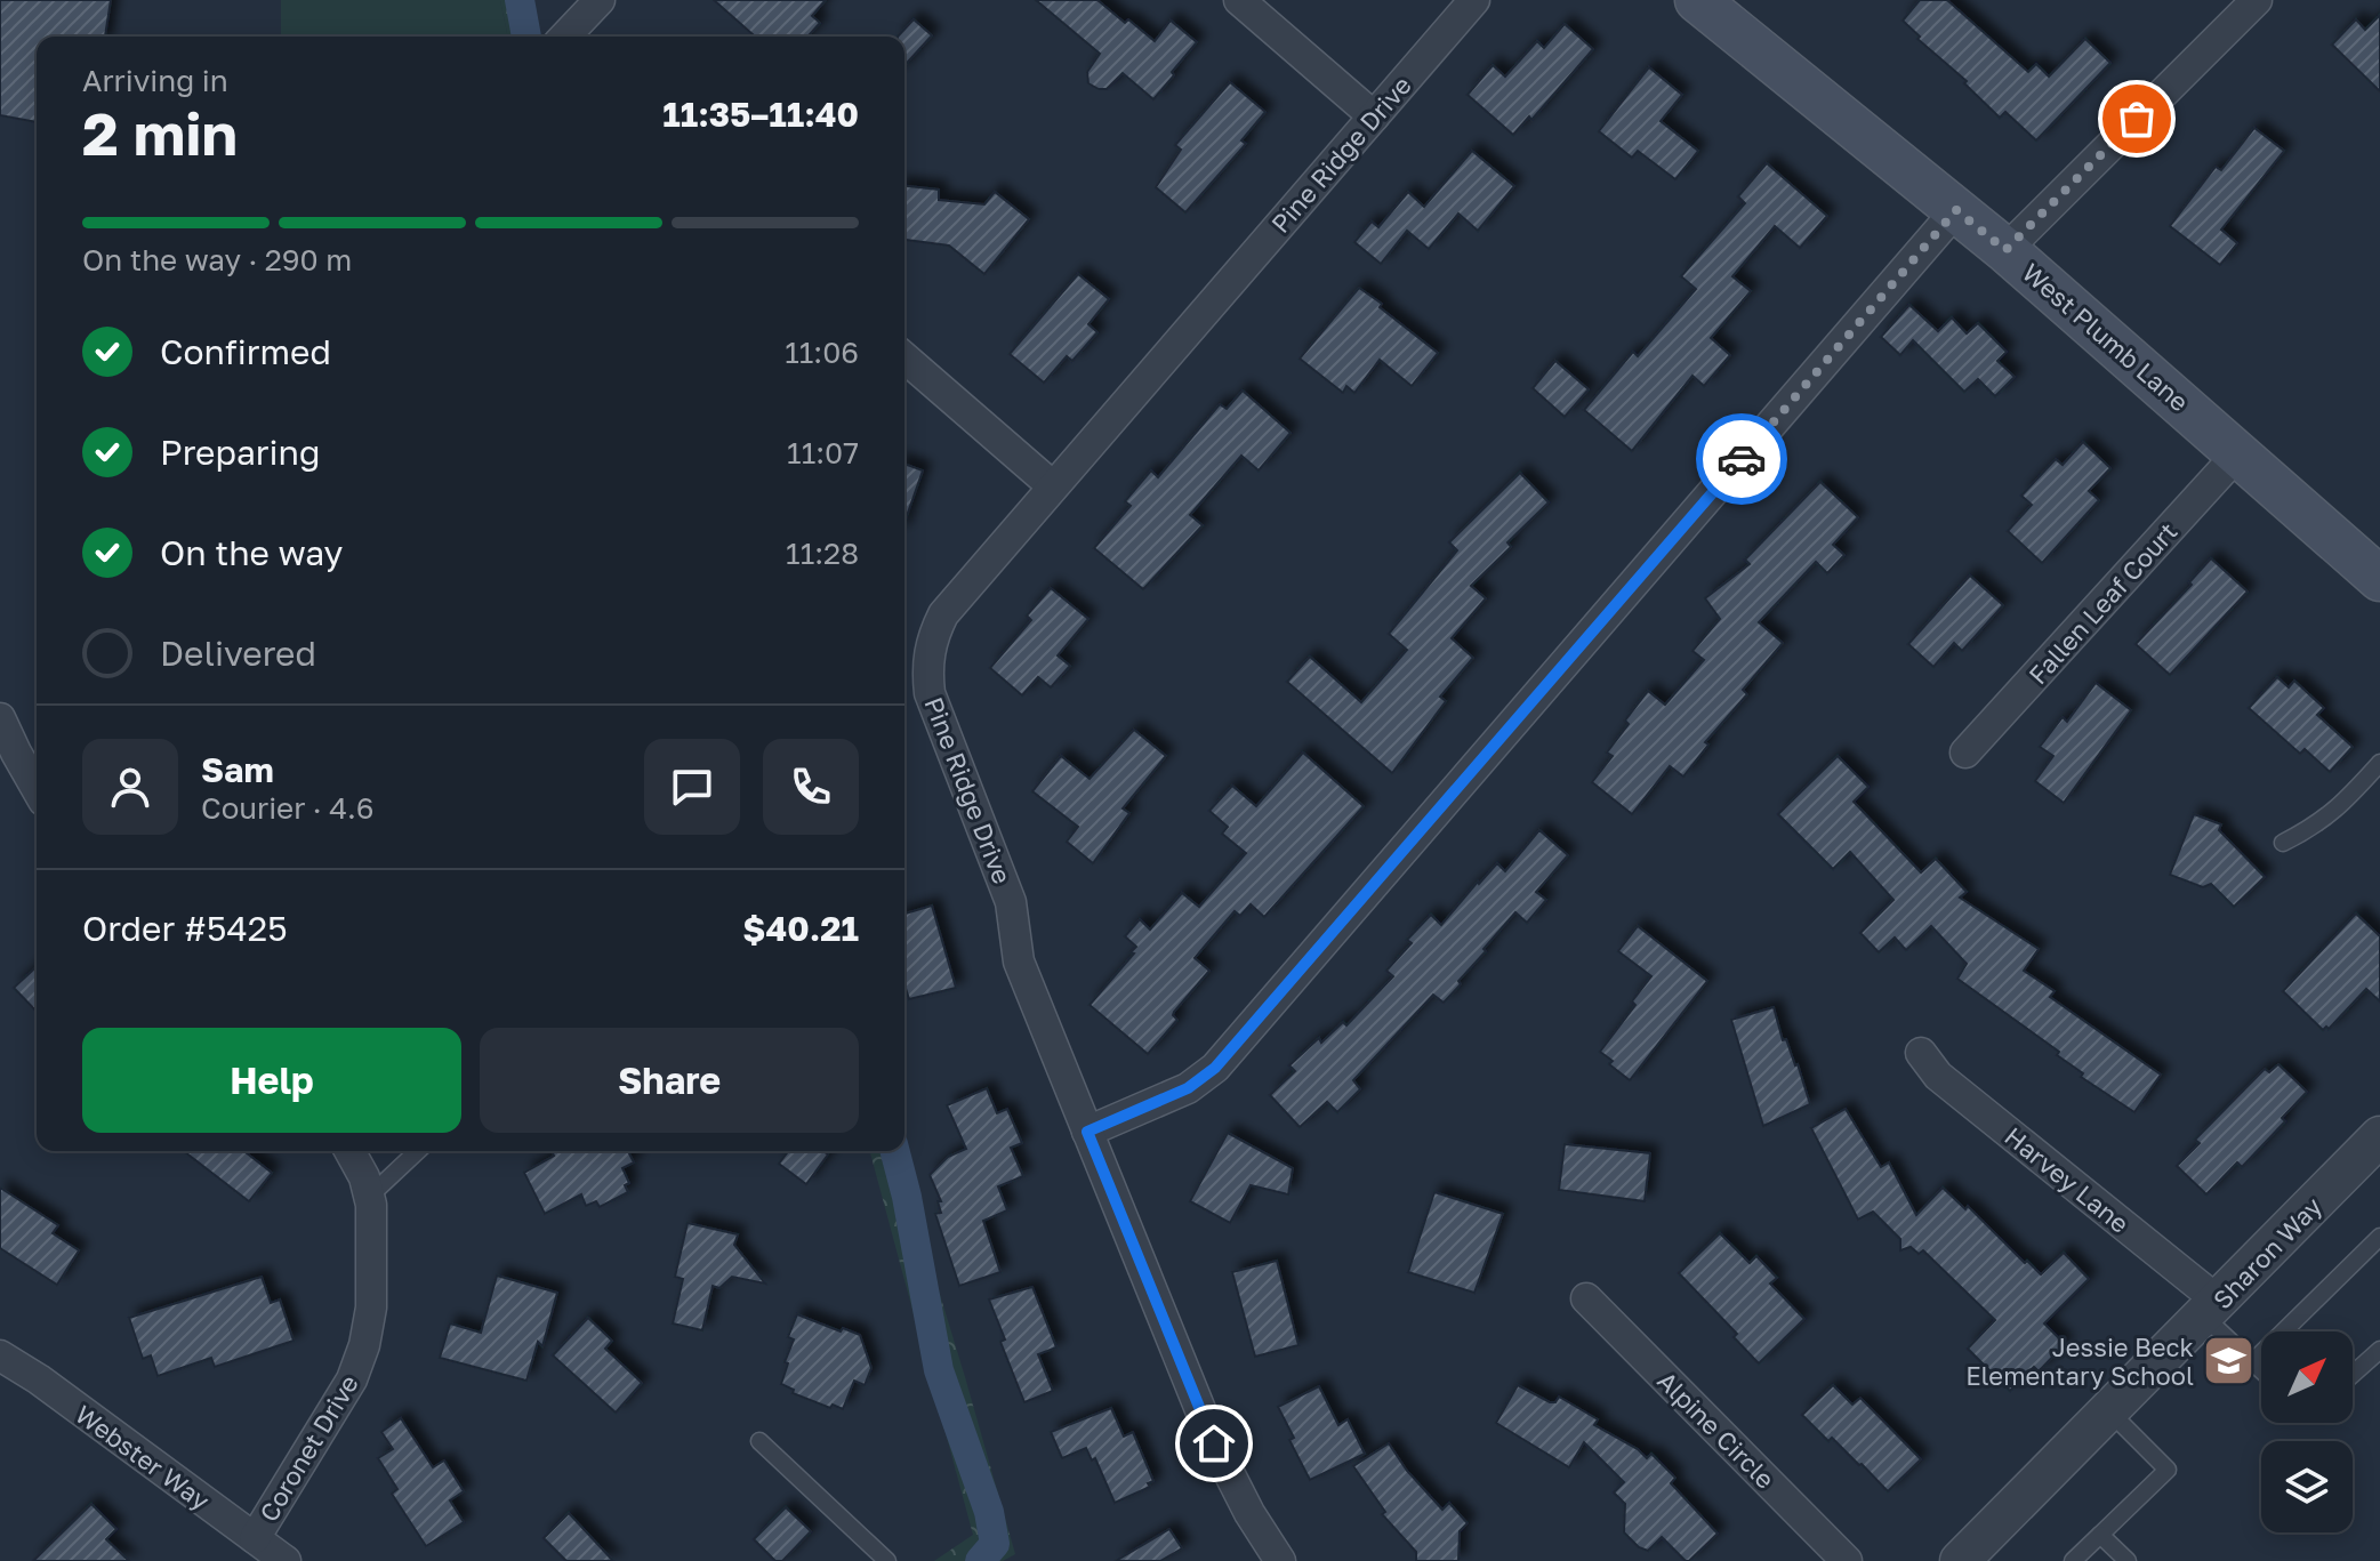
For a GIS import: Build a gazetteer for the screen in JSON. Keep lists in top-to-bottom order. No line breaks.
{"streets":{"main road":["West Plumb Lane"],"street":["Pine Ridge Drive","Fallen Leaf Court","Harvey Lane","Sharon Way","Alpine Circle","Coronet Drive","Webster Way"]},"crossings":[["West Plumb Lane","Fallen Leaf Court"],["Harvey Lane","Sharon Way"],["Coronet Drive","Webster Way"]],"places":{"school or university":["Jessie Beck Elementary School"]},"north":"top right","page":{"heading":["2 min","Arriving in","11:35–11:40"],"panel":["Sam","Courier · 4.6","Order #5425","$40.21"],"bar":"On the way · 290 m","list":[["Confirmed","11:06"],["Preparing","11:07"],["On the way","11:28"],"Delivered"],"buttons":["Help","Share"]}}
